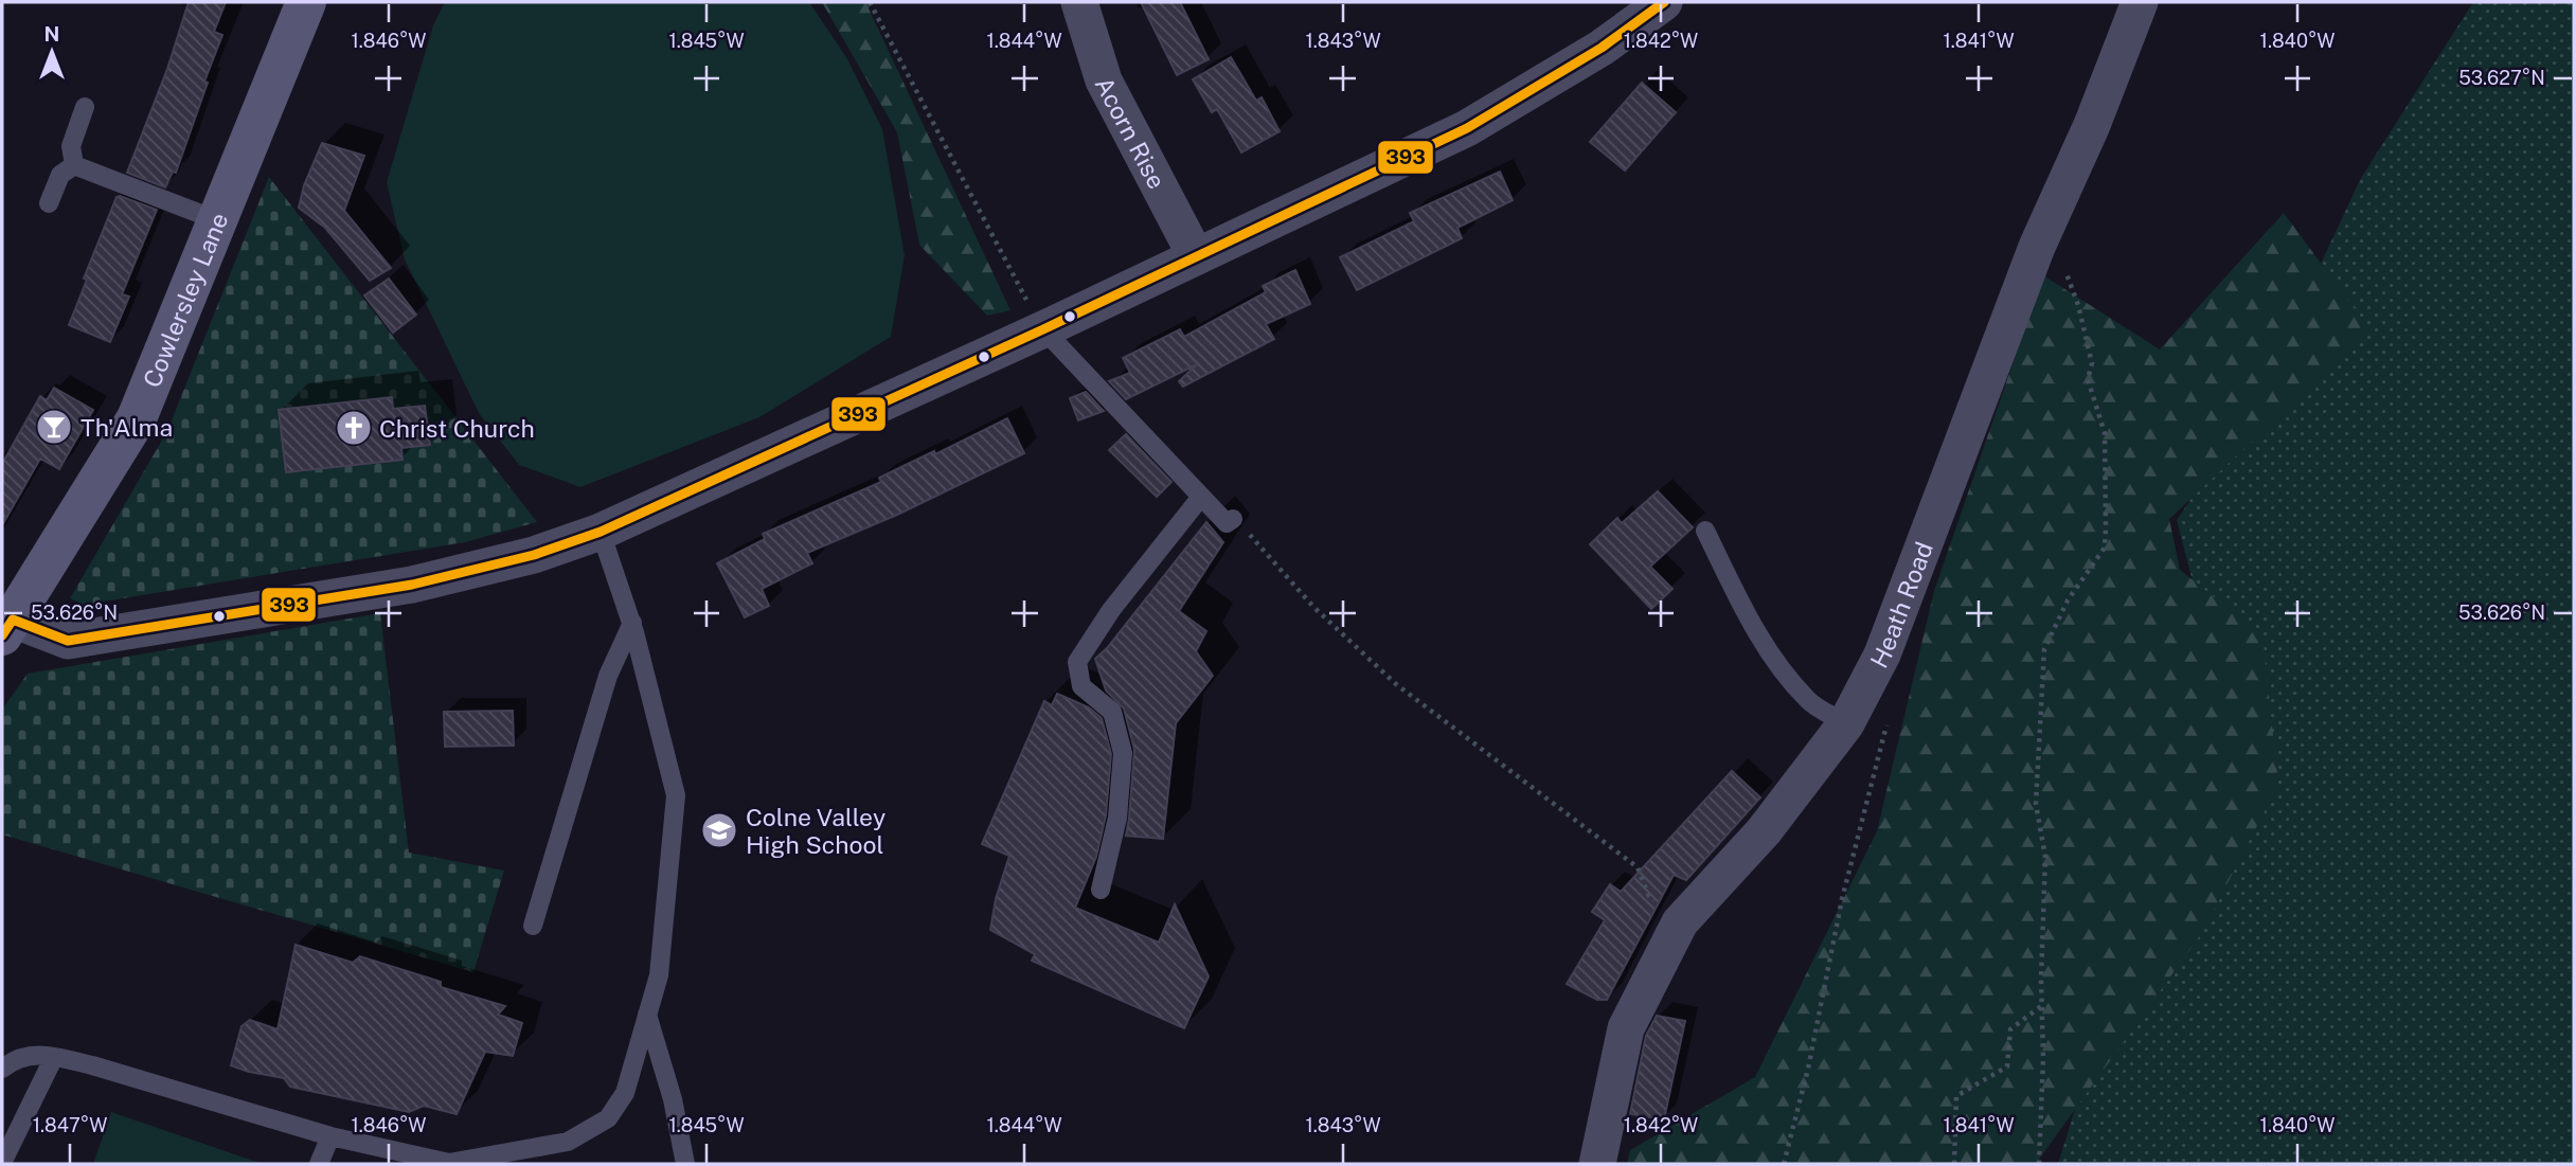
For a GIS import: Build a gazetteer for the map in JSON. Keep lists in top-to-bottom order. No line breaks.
{"streets":{"street":["Acorn Rise","Cowlersley Lane","Heath Road"]},"places":{"bar":["Th'Alma"],"church":["Christ Church"],"school or university":["Colne Valley High School"]},"lines":["transit line 393"],"north":"top","coordinates":["1.846°W","1.845°W","1.844°W","1.843°W","1.842°W","1.841°W","1.840°W","53.627°N","53.626°N","1.847°W"]}
